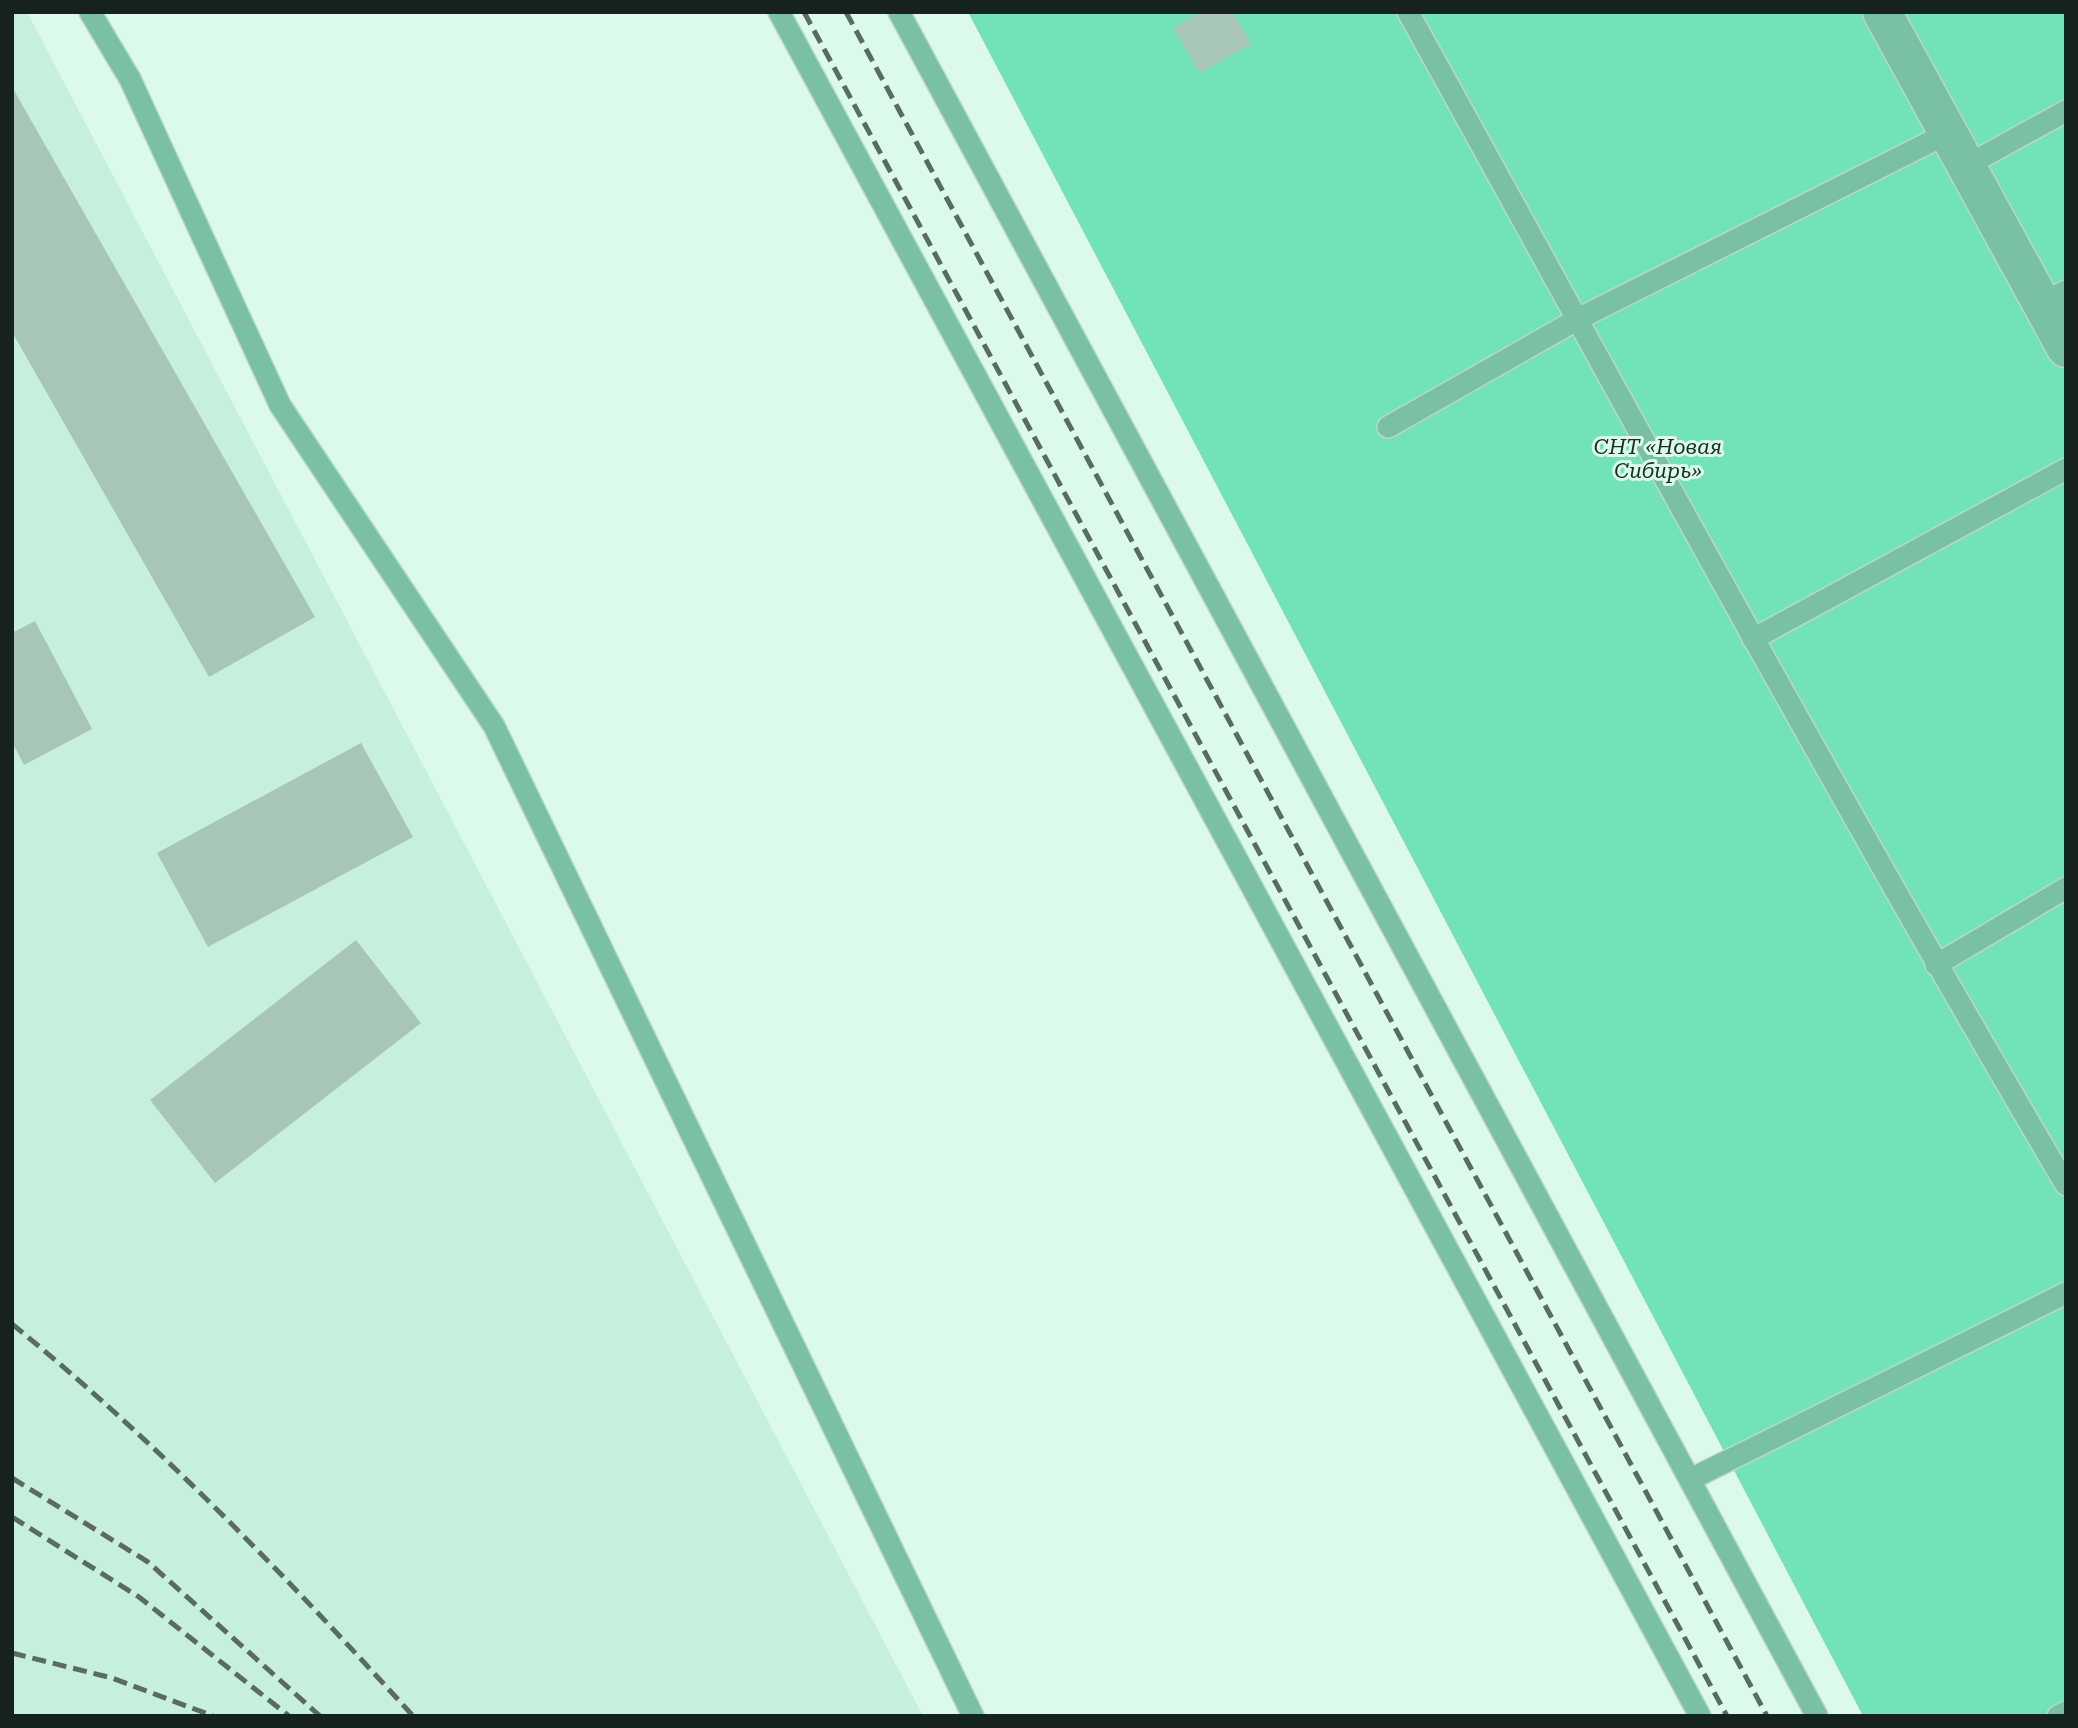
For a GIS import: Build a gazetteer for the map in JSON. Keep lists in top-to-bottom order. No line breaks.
{"parks":["СНТ «Новая Сибирь»"]}
